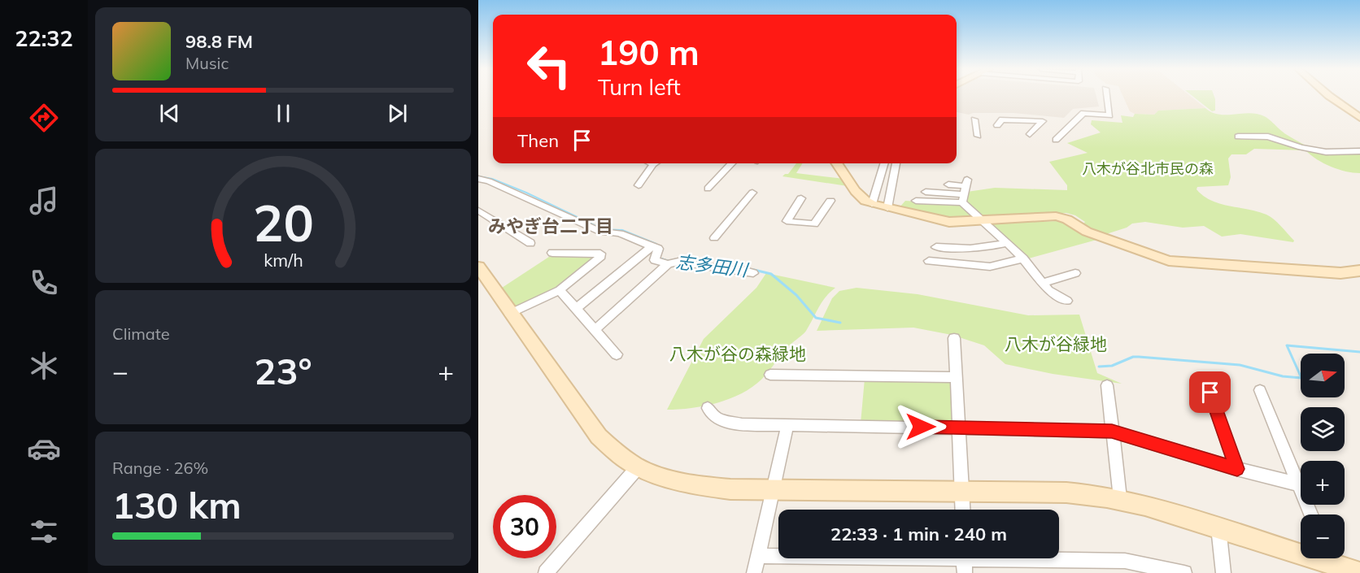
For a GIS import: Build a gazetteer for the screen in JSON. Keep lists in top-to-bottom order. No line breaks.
{"districts":["みやぎ台二丁目"],"water":["志多田川"],"parks":["八木が谷北市民の森","八木が谷緑地","八木が谷の森緑地"],"north":"right","page":{"tabs":"22:32","turn":["190 m","Turn left"],"song":["98.8 FM","Music"],"then":"Then","tile":["Climate",["Range · 26%","130 km"]],"heat":["−","23°","+"],"map_buttons":["+","−"],"limit":"30","trip":"22:33 · 1 min · 240 m","gauge":["20","km/h"]}}
